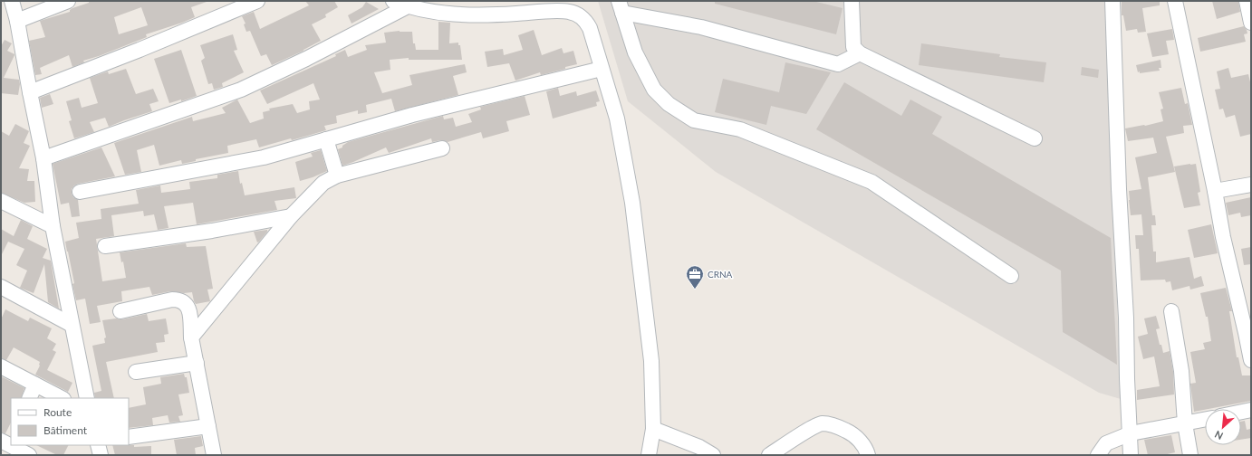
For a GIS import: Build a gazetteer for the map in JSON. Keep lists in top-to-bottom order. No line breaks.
{"places":{"office":["CRNA"]},"legend":["Route","Bâtiment"],"north":"bottom left"}
